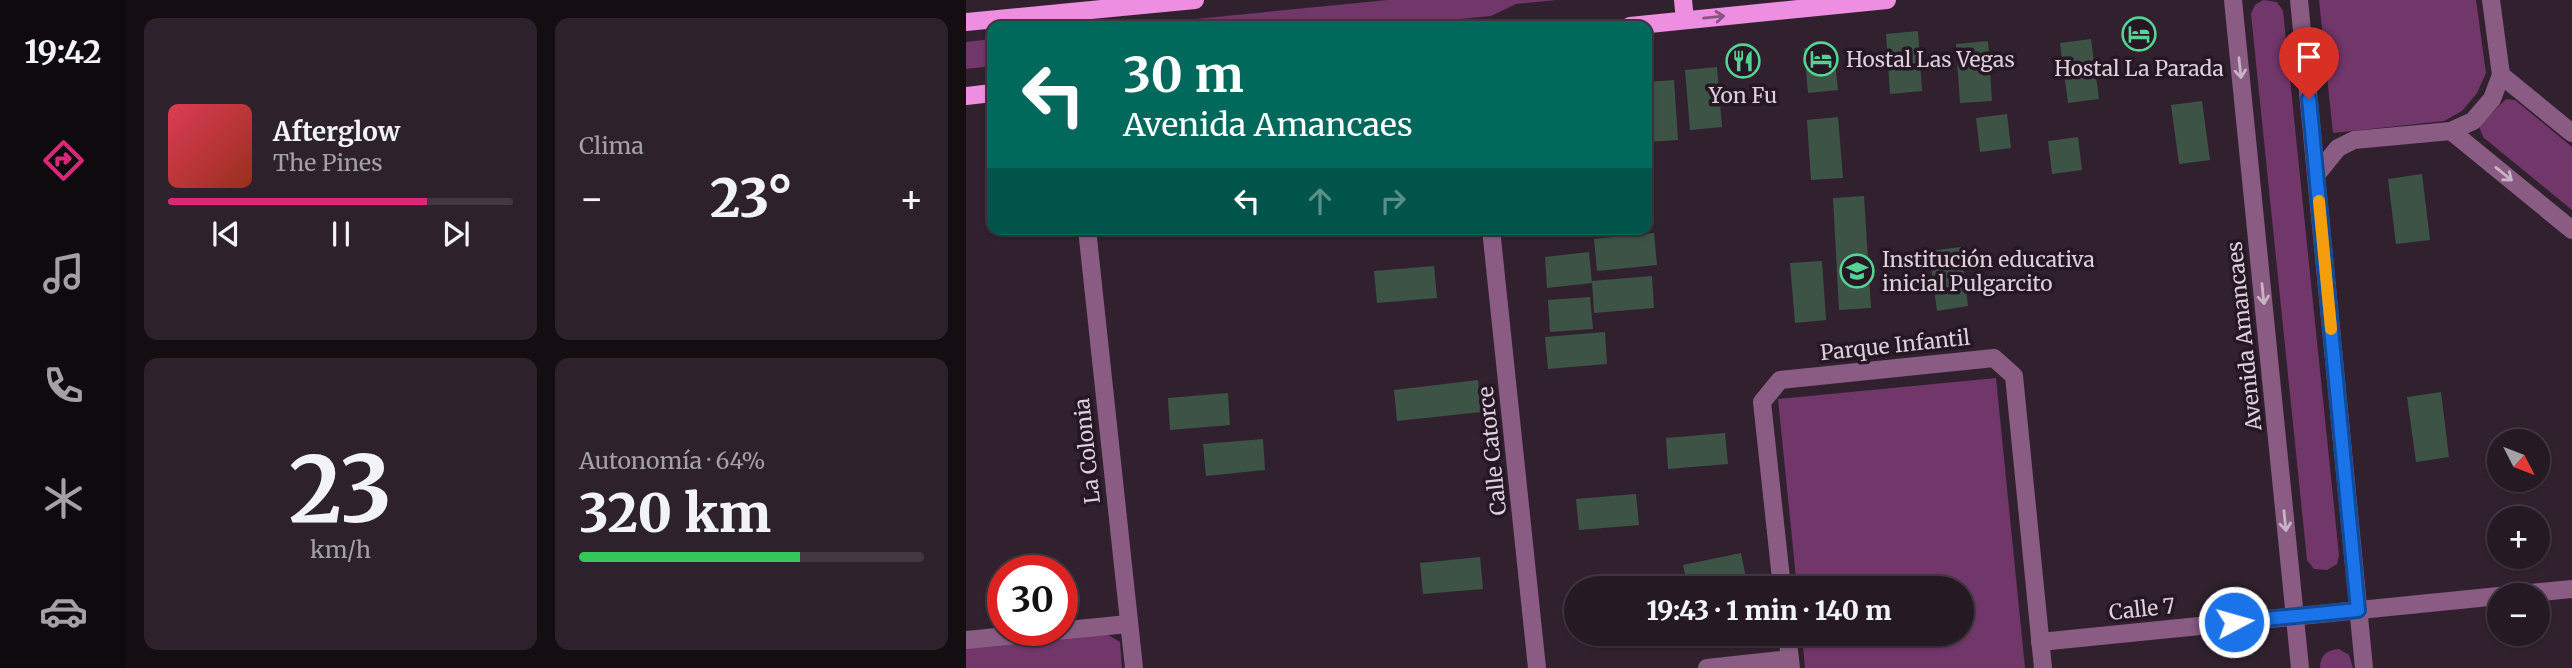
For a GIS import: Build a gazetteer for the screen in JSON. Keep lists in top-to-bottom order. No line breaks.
{"streets":{"street":["Avenida Amancaes","Parque Infantil","La Colonia","Calle Catorce","Calle 7"]},"crossings":[["Avenida Amancaes","Calle 7"],["Parque Infantil","Calle 7"]],"places":{"hotel":["Hostal La Parada","Hostal Las Vegas"],"restaurant":["Yon Fu"],"school or university":["Institución educativa inicial Pulgarcito"]},"north":"bottom right","page":{"tabs":"19:42","tile":["Clima",["23","km/h"],["Autonomía · 64%","320 km"]],"turn":["30 m","Avenida Amancaes"],"song":["Afterglow","The Pines"],"heat":["−","23°","+"],"map_buttons":["+","−"],"limit":"30","trip":"19:43 · 1 min · 140 m"}}
